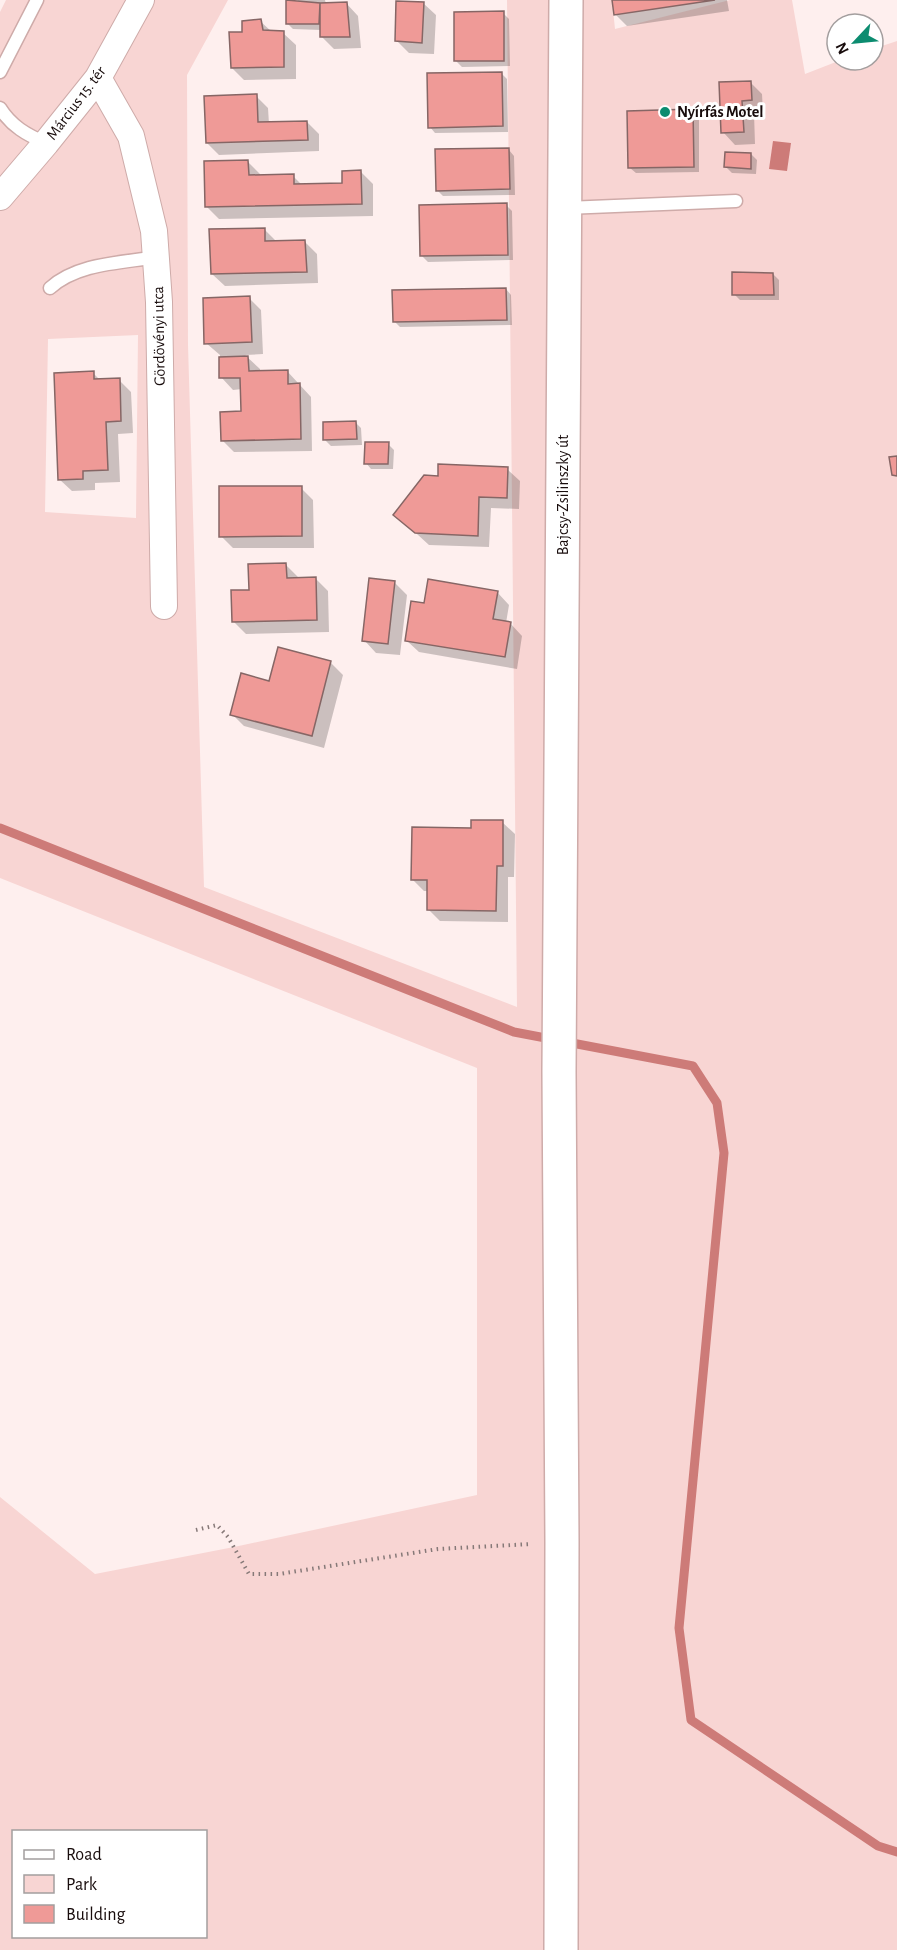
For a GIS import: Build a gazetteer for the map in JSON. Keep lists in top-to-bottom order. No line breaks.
{"streets":{"main road":["Bajcsy-Zsilinszky út"],"street":["Március 15. tér","Gördövényi utca"]},"crossings":[["Március 15. tér","Gördövényi utca"]],"places":["Nyírfás Motel"],"legend":["Road","Park","Building"],"north":"bottom left"}
